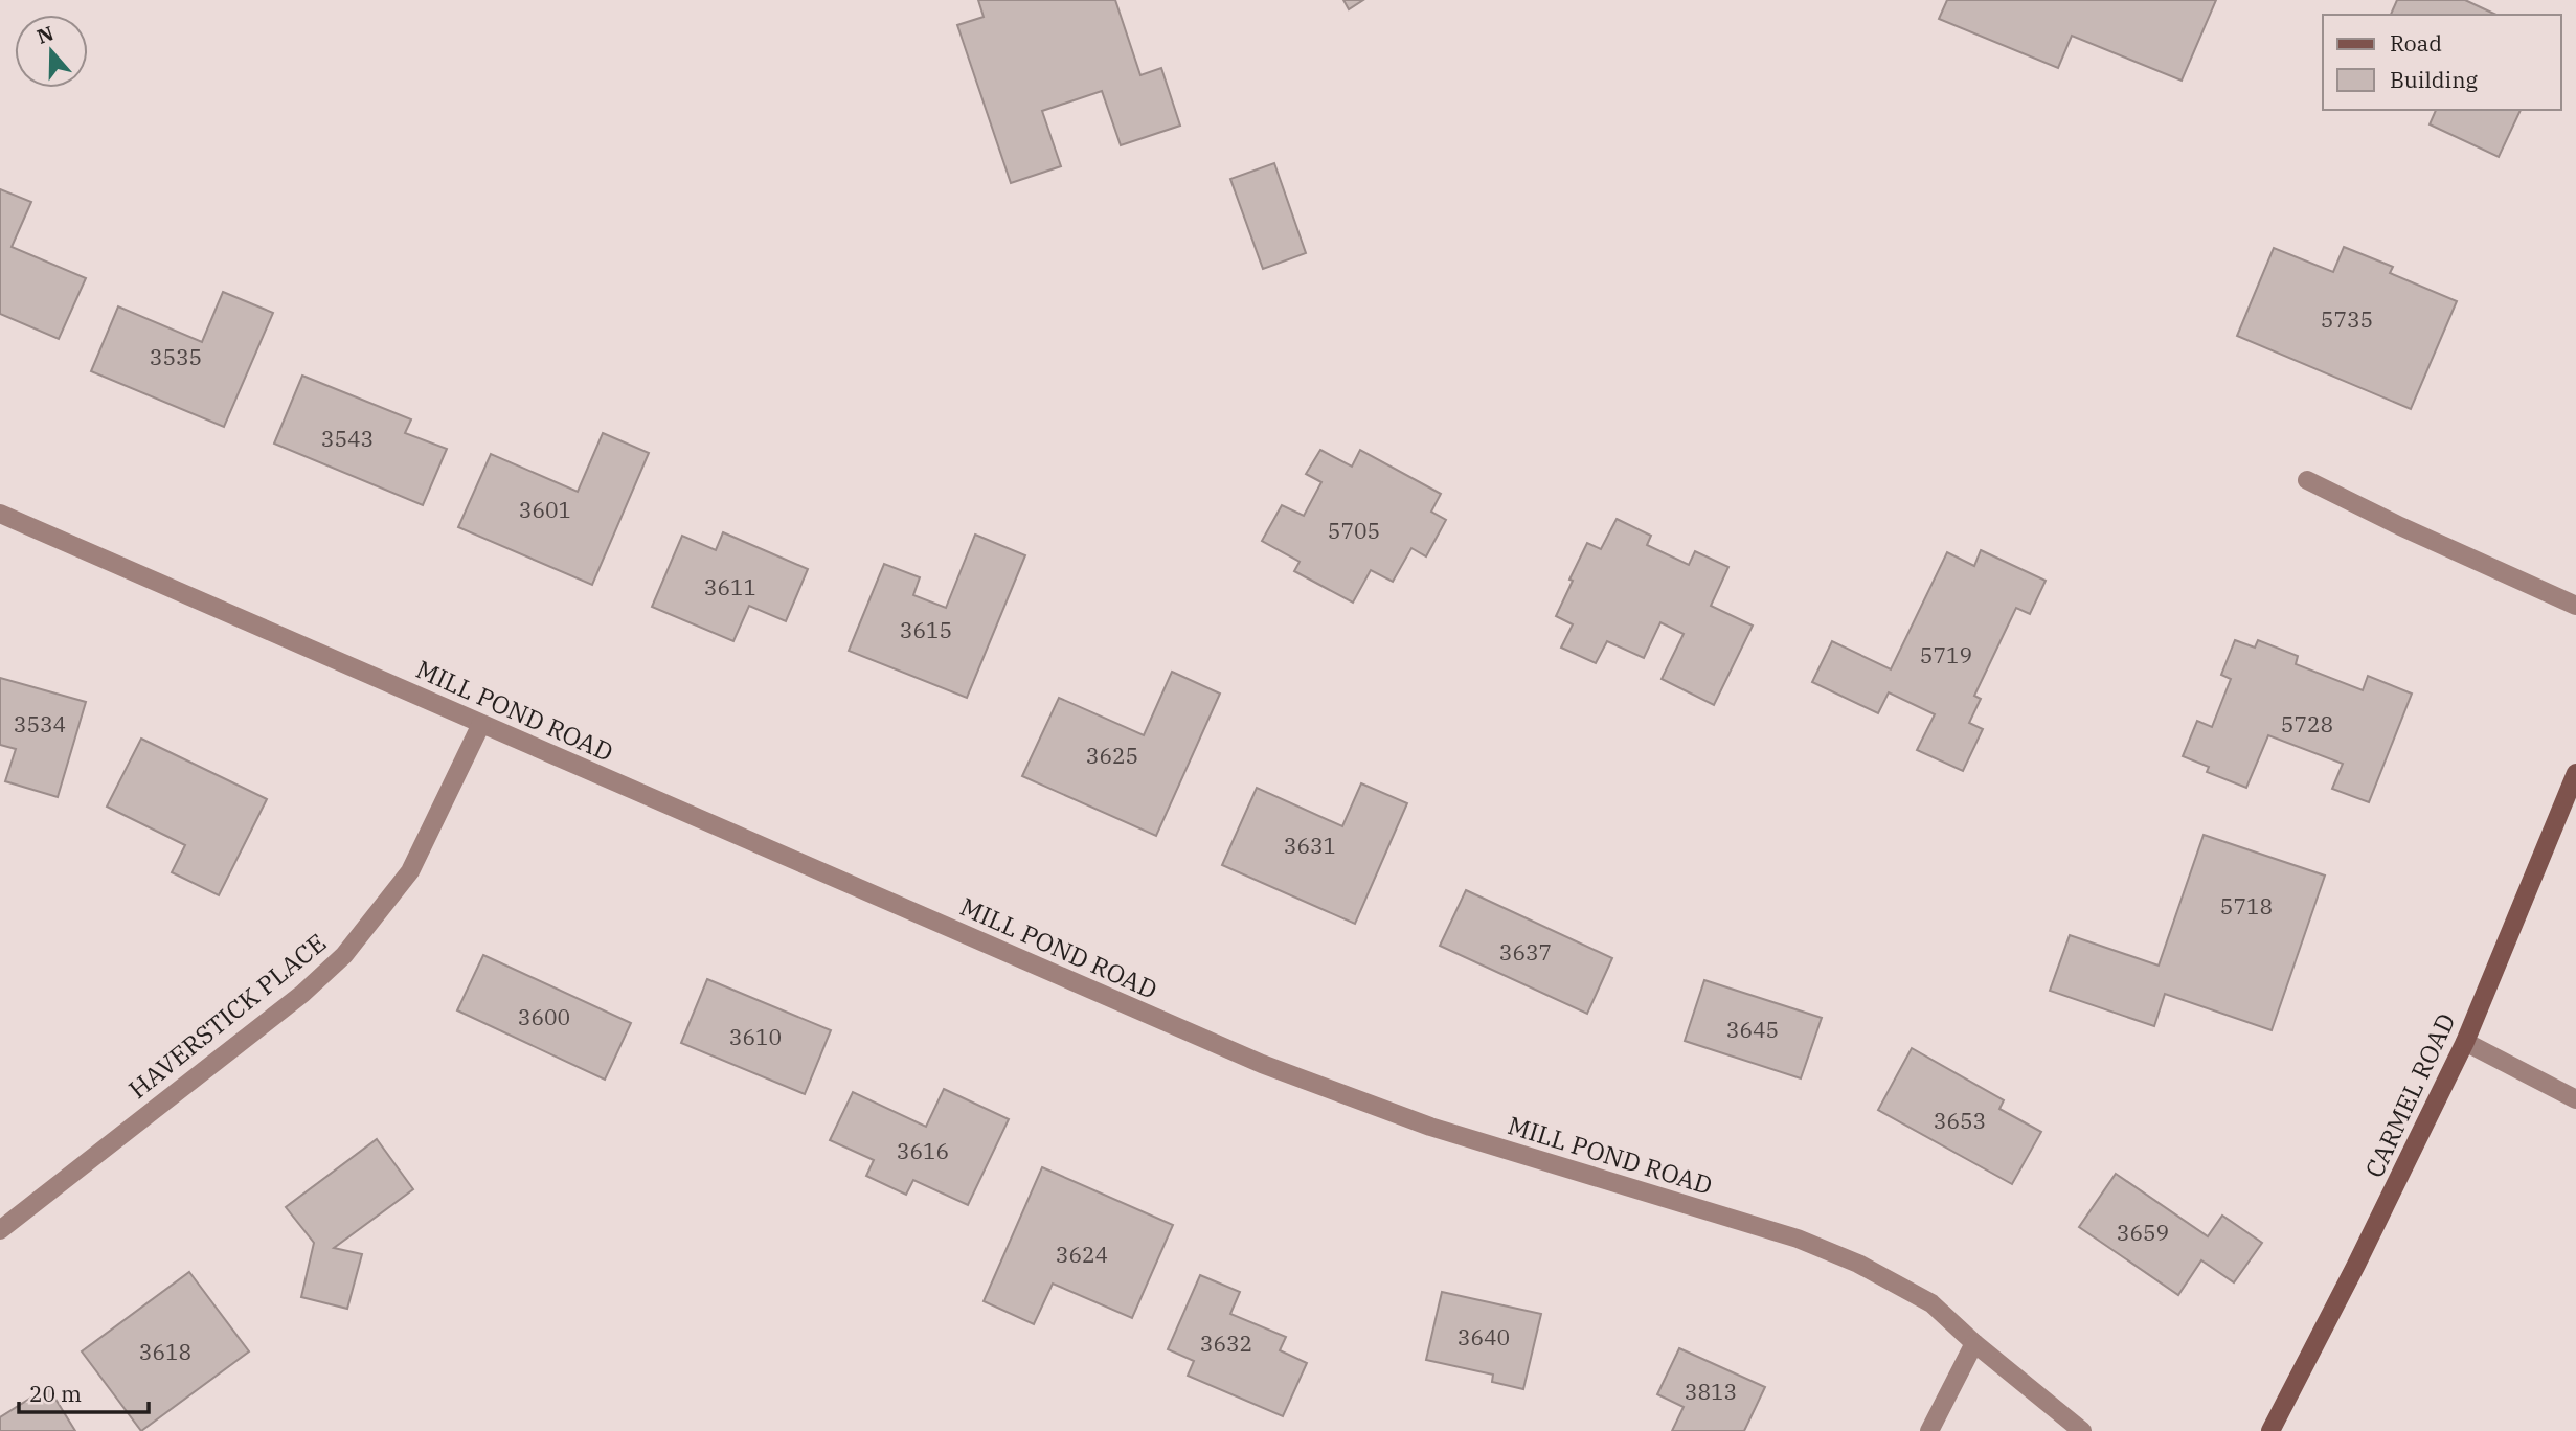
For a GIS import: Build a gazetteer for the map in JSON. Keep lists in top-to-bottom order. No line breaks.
{"streets":{"main road":["CARMEL ROAD"],"street":["MILL POND ROAD","HAVERSTICK PLACE"]},"crossings":[["MILL POND ROAD","HAVERSTICK PLACE"]],"house_numbers":["5735","3535","3543","3601","5705","3611","3615","5719","3534","5728","3625","3631","5718","3637","3600","3645","3610","3653","3616","3659","3624","3640","3632","3618","3813"],"legend":["Road","Building"],"scale_bar":"20 m","north":"top"}
